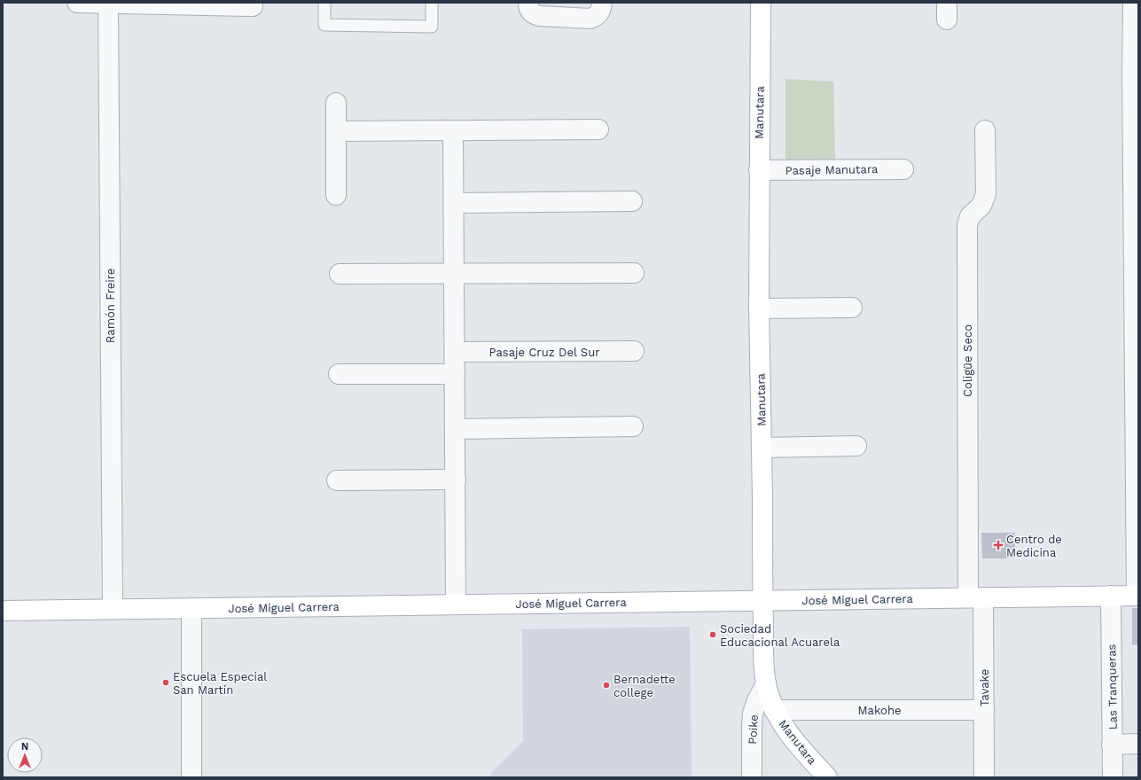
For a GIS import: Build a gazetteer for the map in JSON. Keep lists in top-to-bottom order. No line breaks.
{"streets":{"street":["Manutara","Pasaje Manutara","Ramón Freire","Pasaje Cruz Del Sur","Coligüe Seco","José Miguel Carrera","Las Tranqueras","Tavake","Makohe","Poike"]},"crossings":[["Manutara","Pasaje Manutara"],["Manutara","José Miguel Carrera"],["Manutara","Makohe"],["Manutara","Poike"],["Ramón Freire","José Miguel Carrera"],["Coligüe Seco","José Miguel Carrera"],["Coligüe Seco","Tavake"],["José Miguel Carrera","Las Tranqueras"],["José Miguel Carrera","Tavake"],["Tavake","Makohe"]],"places":{"health":["Centro de Medicina"],"other":["Sociedad Educacional Acuarela","Escuela Especial San Martín","Bernadette college"]},"north":"top"}
